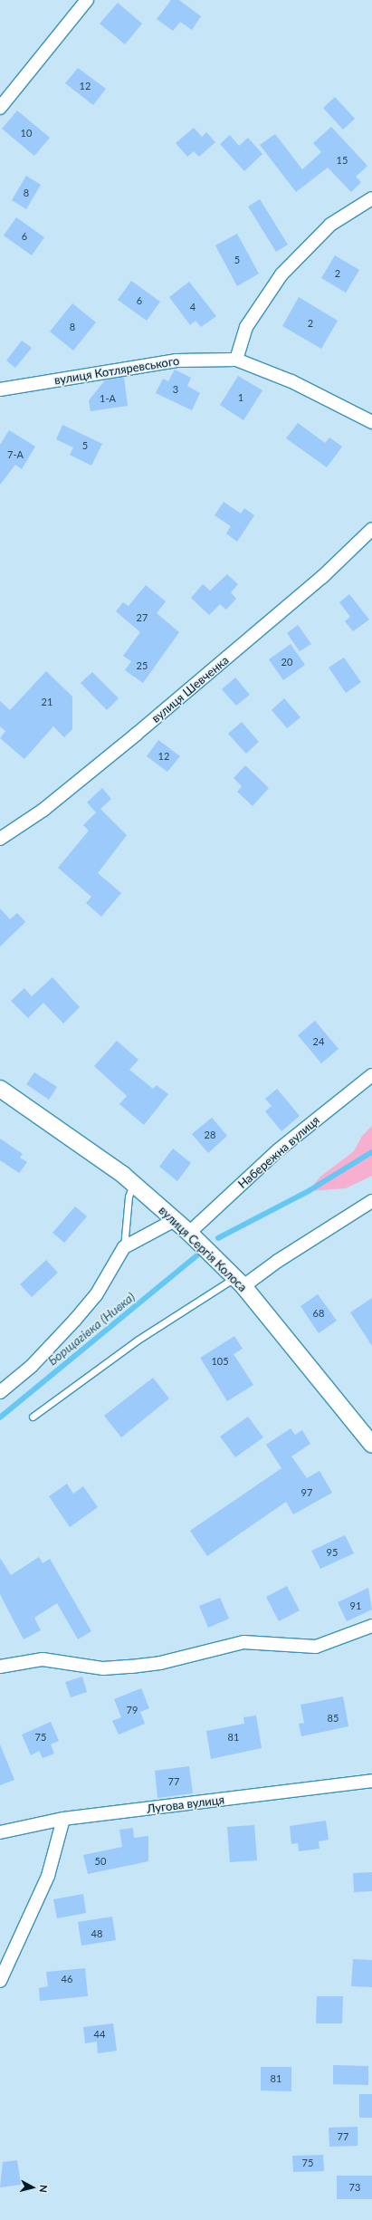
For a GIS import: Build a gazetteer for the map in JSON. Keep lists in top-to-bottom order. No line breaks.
{"streets":{"street":["вулиця Котляревського","вулиця Шевченка","Набережна вулиця","вулиця Сергія Колоса","Лугова вулиця"]},"crossings":[["Набережна вулиця","вулиця Сергія Колоса"]],"water":["Борщагівка (Нивка)"],"house_numbers":["12","10","15","8","6","5","2","6","4","2","8","3","1","1-А","5","7-А","27","20","25","21","12","24","28","68","105","97","95","91","79","85","75","81","77","50","48","46","44","81","77","75","73"],"north":"right"}
